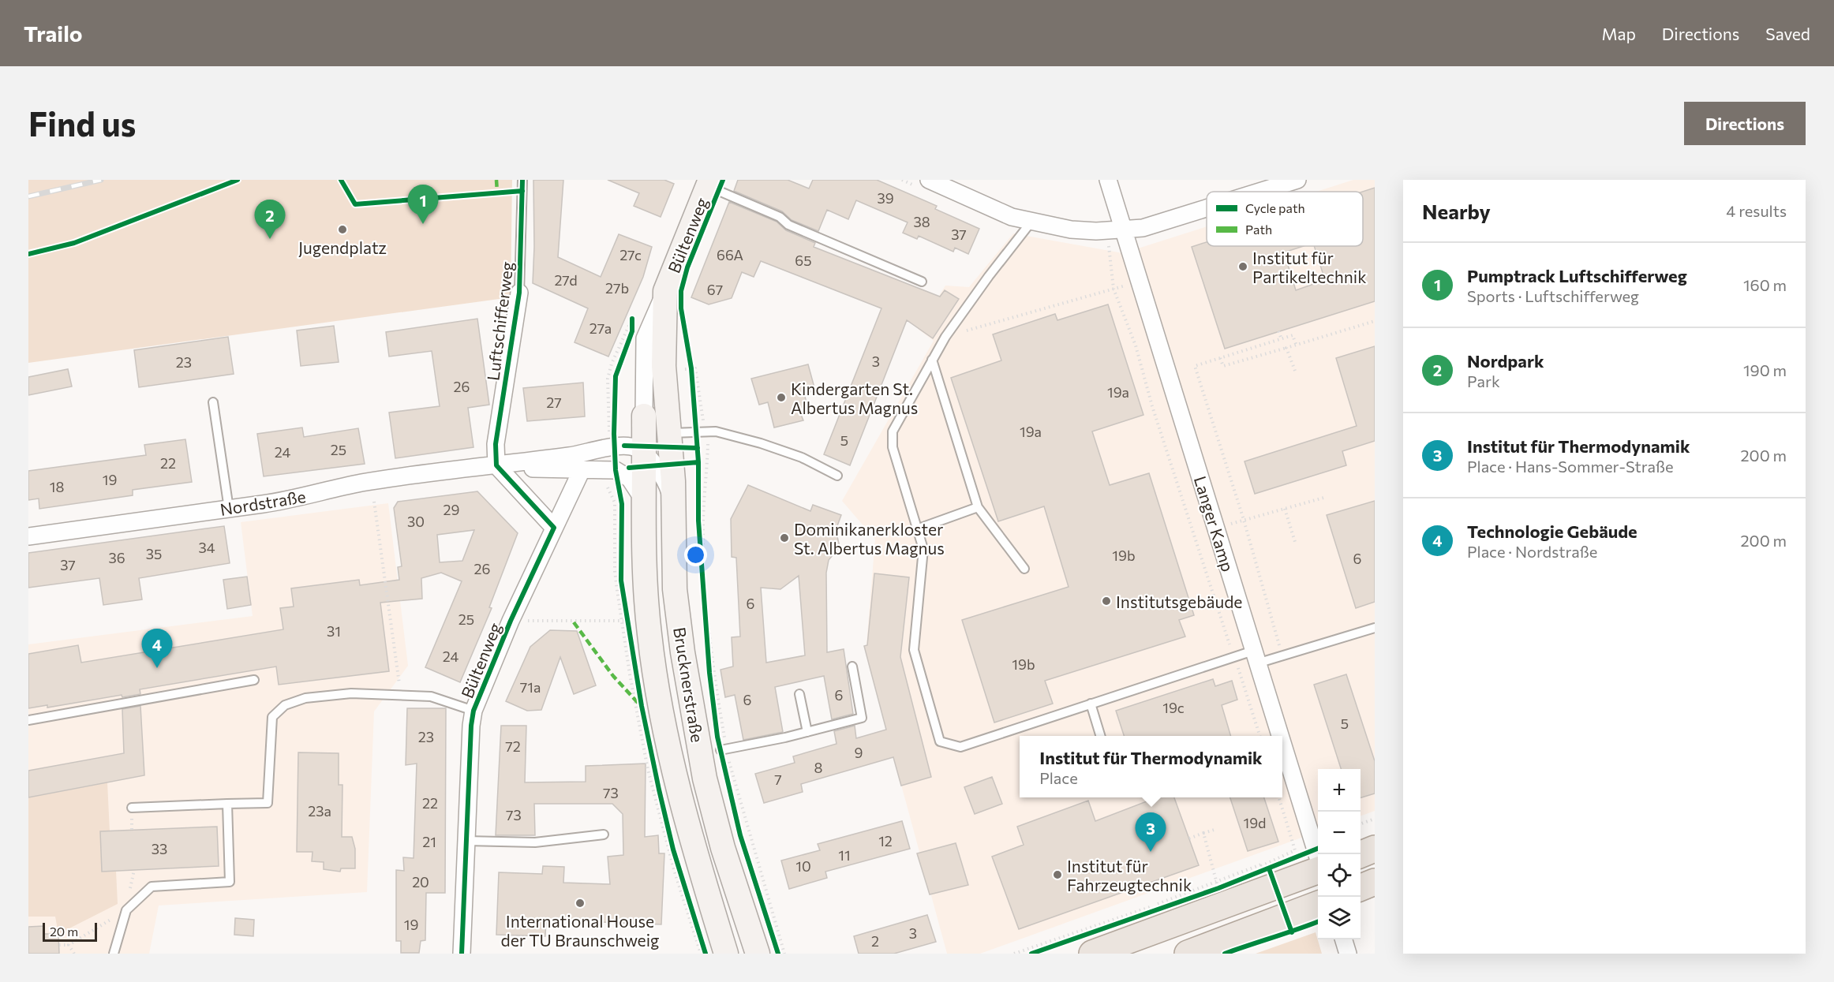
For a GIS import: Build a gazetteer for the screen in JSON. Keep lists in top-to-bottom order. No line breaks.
{"streets":{"main road":["Bültenweg","Brucknerstraße"],"street":["Luftschifferweg","Nordstraße","Langer Kamp"]},"crossings":[["Bültenweg","Nordstraße"],["Bültenweg","Brucknerstraße"],["Luftschifferweg","Nordstraße"],["Nordstraße","Brucknerstraße"]],"places":["Jugendplatz","Institut für Partikeltechnik","Kindergarten St. Albertus Magnus","Dominikanerkloster St. Albertus Magnus","Institutsgebäude","Institut für Fahrzeugtechnik","International House der TU Braunschweig"],"house_numbers":["39","38","37","27c","66A","65","27d","27b","67","27a","3","23","26","19a","27","19a","5","25","24","22","19","18","29","30","34","35","19b","36","6","37","26","6","25","31","24","19b","71a","6","6","19c","5","23","72","9","8","7","73","22","23a","73","19d","12","21","33","11","10","20","19","3","2"],"legend":["Cycle path","Path"],"scale_bar":"20 m","page":{"header":"Trailo","nav":["Map","Directions","Saved"],"buttons":"Directions","title":"Find us","heading":["Nearby","4 results"],"pins":["1","2","4","3"],"list":[{"mark":"1","name":"Pumptrack Luftschifferweg","note":"Sports · Luftschifferweg","value":"160 m"},{"mark":"2","name":"Nordpark","note":"Park","value":"190 m"},{"mark":"3","name":"Institut für Thermodynamik","note":"Place · Hans-Sommer-Straße","value":"200 m"},{"mark":"4","name":"Technologie Gebäude","note":"Place · Nordstraße","value":"200 m"}],"popup":["Institut für Thermodynamik","Place"],"map_buttons":["+","−"],"scale":"20 m"}}
